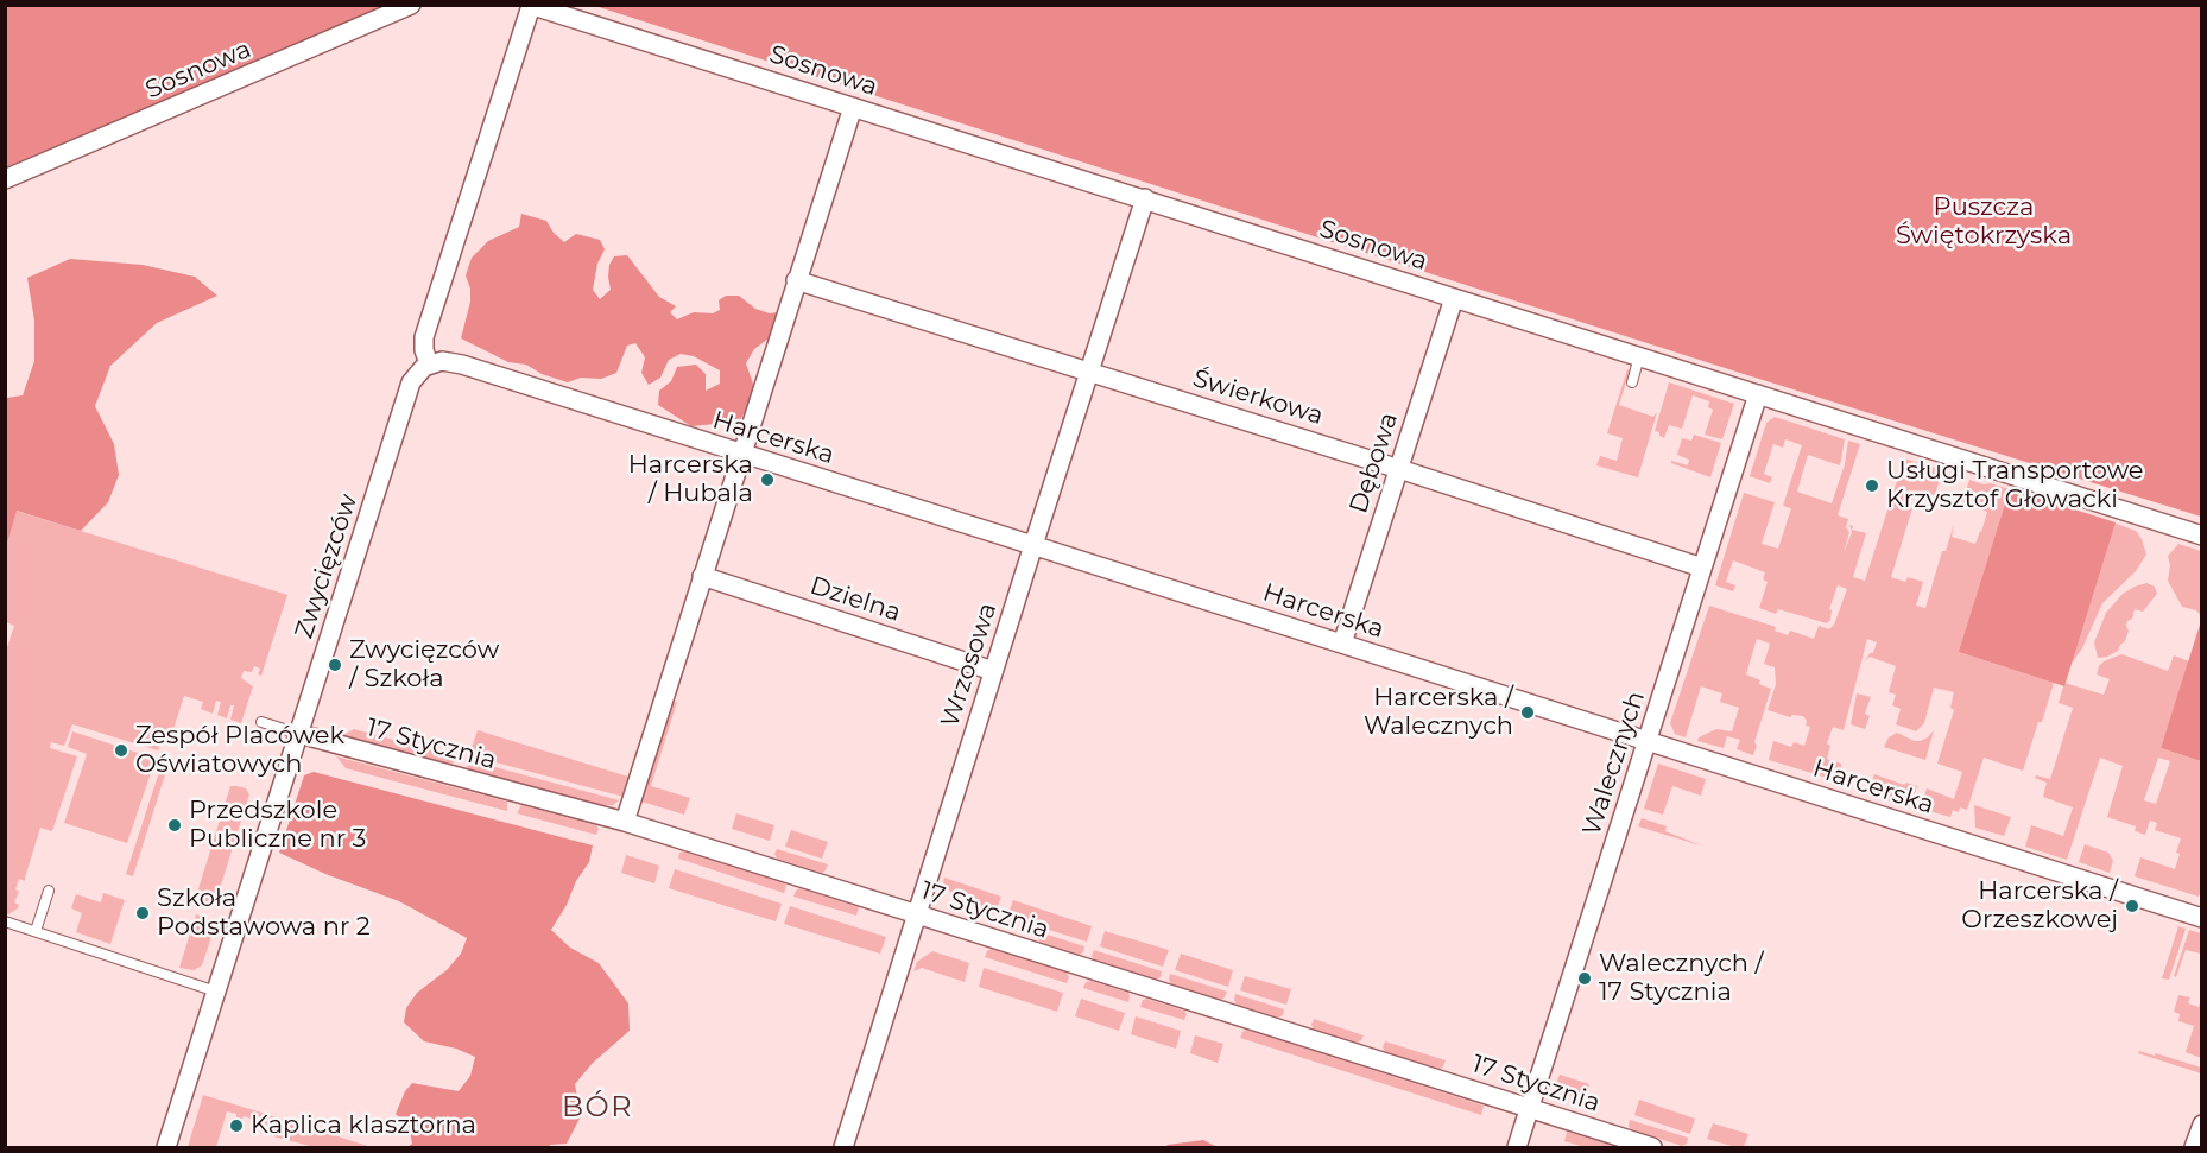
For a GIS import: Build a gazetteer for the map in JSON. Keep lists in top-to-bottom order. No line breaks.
{"streets":{"street":["Sosnowa","Świerkowa","Harcerska","Dębowa","Zwycięzców","Dzielna","Wrzosowa","17 Stycznia","Walecznych"]},"crossings":[["Sosnowa","Dębowa"],["Sosnowa","Wrzosowa"],["Sosnowa","Walecznych"],["Świerkowa","Dębowa"],["Świerkowa","Wrzosowa"],["Świerkowa","Walecznych"],["Harcerska","Dębowa"],["Harcerska","Zwycięzców"],["Harcerska","Wrzosowa"],["Harcerska","Walecznych"],["Zwycięzców","17 Stycznia"],["Dzielna","Wrzosowa"],["Wrzosowa","17 Stycznia"],["17 Stycznia","Walecznych"]],"districts":["BÓR"],"parks":["Puszcza Świętokrzyska"],"places":["Harcerska / Hubala","Usługi Transportowe Krzysztof Głowacki","Zwycięzców / Szkoła","Harcerska / Walecznych","Zespół Placówek Oświatowych","Przedszkole Publiczne nr 3","Harcerska / Orzeszkowej","Szkoła Podstawowa nr 2","Walecznych / 17 Stycznia","Kaplica klasztorna"]}
